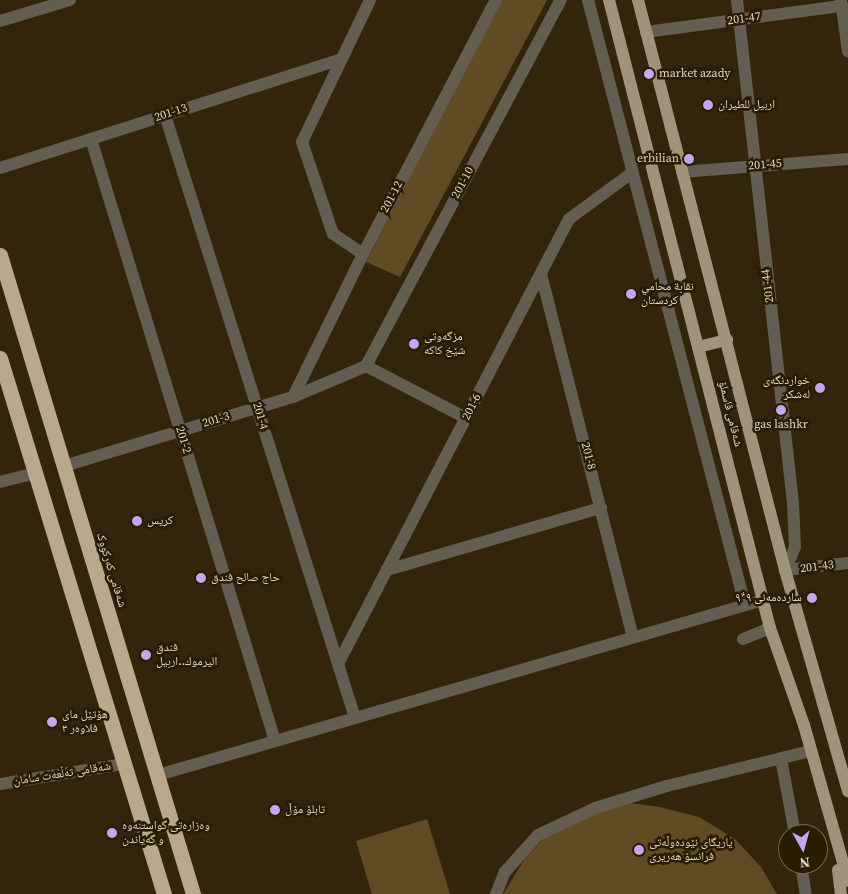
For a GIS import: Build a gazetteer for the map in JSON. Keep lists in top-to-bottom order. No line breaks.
{"streets":{"highway":["شەقامی کەرکووک"],"main road":["شەقامی قاسملۆ"],"street":["201-47","201-13","201-45","201-10","201-12","201-44","201-6","201-4","201-3","201-2","201-8","201-43","شەقامی تەڵعەت سامان"]},"crossings":[["201-47","201-44"],["201-47","شەقامی قاسملۆ"],["201-13","201-4"],["201-13","201-2"],["201-45","201-44"],["201-45","شەقامی قاسملۆ"],["201-10","201-3"],["201-12","201-3"],["201-44","شەقامی قاسملۆ"],["201-44","201-43"],["201-6","201-4"],["201-6","201-8"],["شەقامی قاسملۆ","201-43"],["201-4","201-3"],["201-3","201-2"],["201-3","شەقامی کەرکووک"]],"places":["market azady","اربيل للطيران","erbilian","نقابة محامي كردستان","مزگه‌وتی شێخ كاكه","خواردنگەی لەشکر","gas lashkr","كريس","حاج صالح فندق","ساردەمەنی ٩*٩","فندق اليرموك..اربيل","هۆتێل مای فلاوەر ٣","تابلۆ مۆڵ","وەزارەتی گواستنەوە و گەیاندن","یاریگای نێودەوڵەتی فرانسۆ هەریری"],"north":"bottom"}
